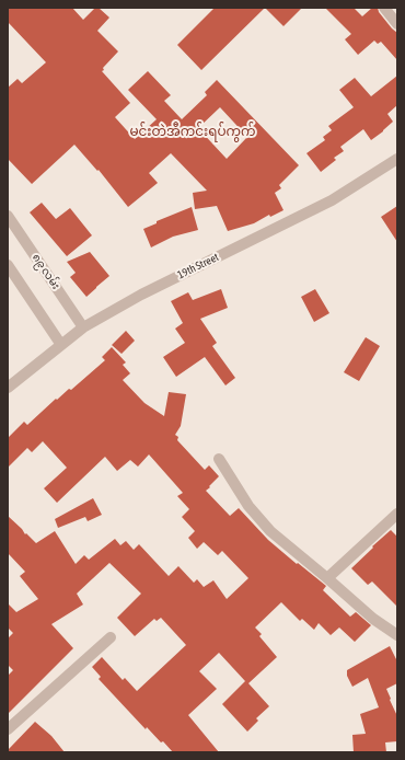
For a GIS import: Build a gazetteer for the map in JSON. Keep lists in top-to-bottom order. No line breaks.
{"streets":{"street":["19th Street","၈၉ လမ်း"]},"crossings":[["19th Street","၈၉ လမ်း"]],"districts":["မင်းတဲအီကင်းရပ်ကွက်"]}
